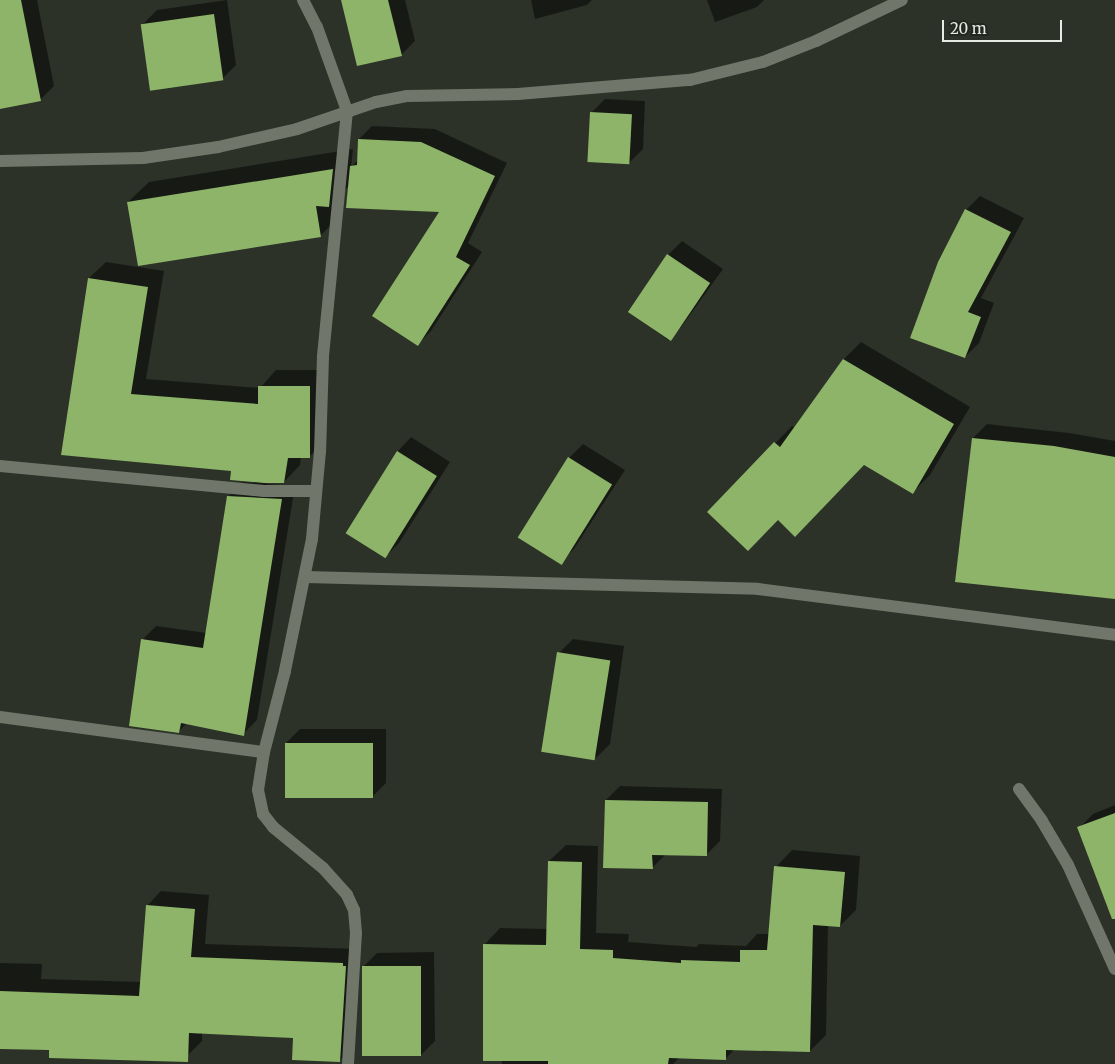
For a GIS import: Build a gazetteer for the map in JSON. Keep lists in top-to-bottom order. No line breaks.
{"scale_bar":"20 m"}
